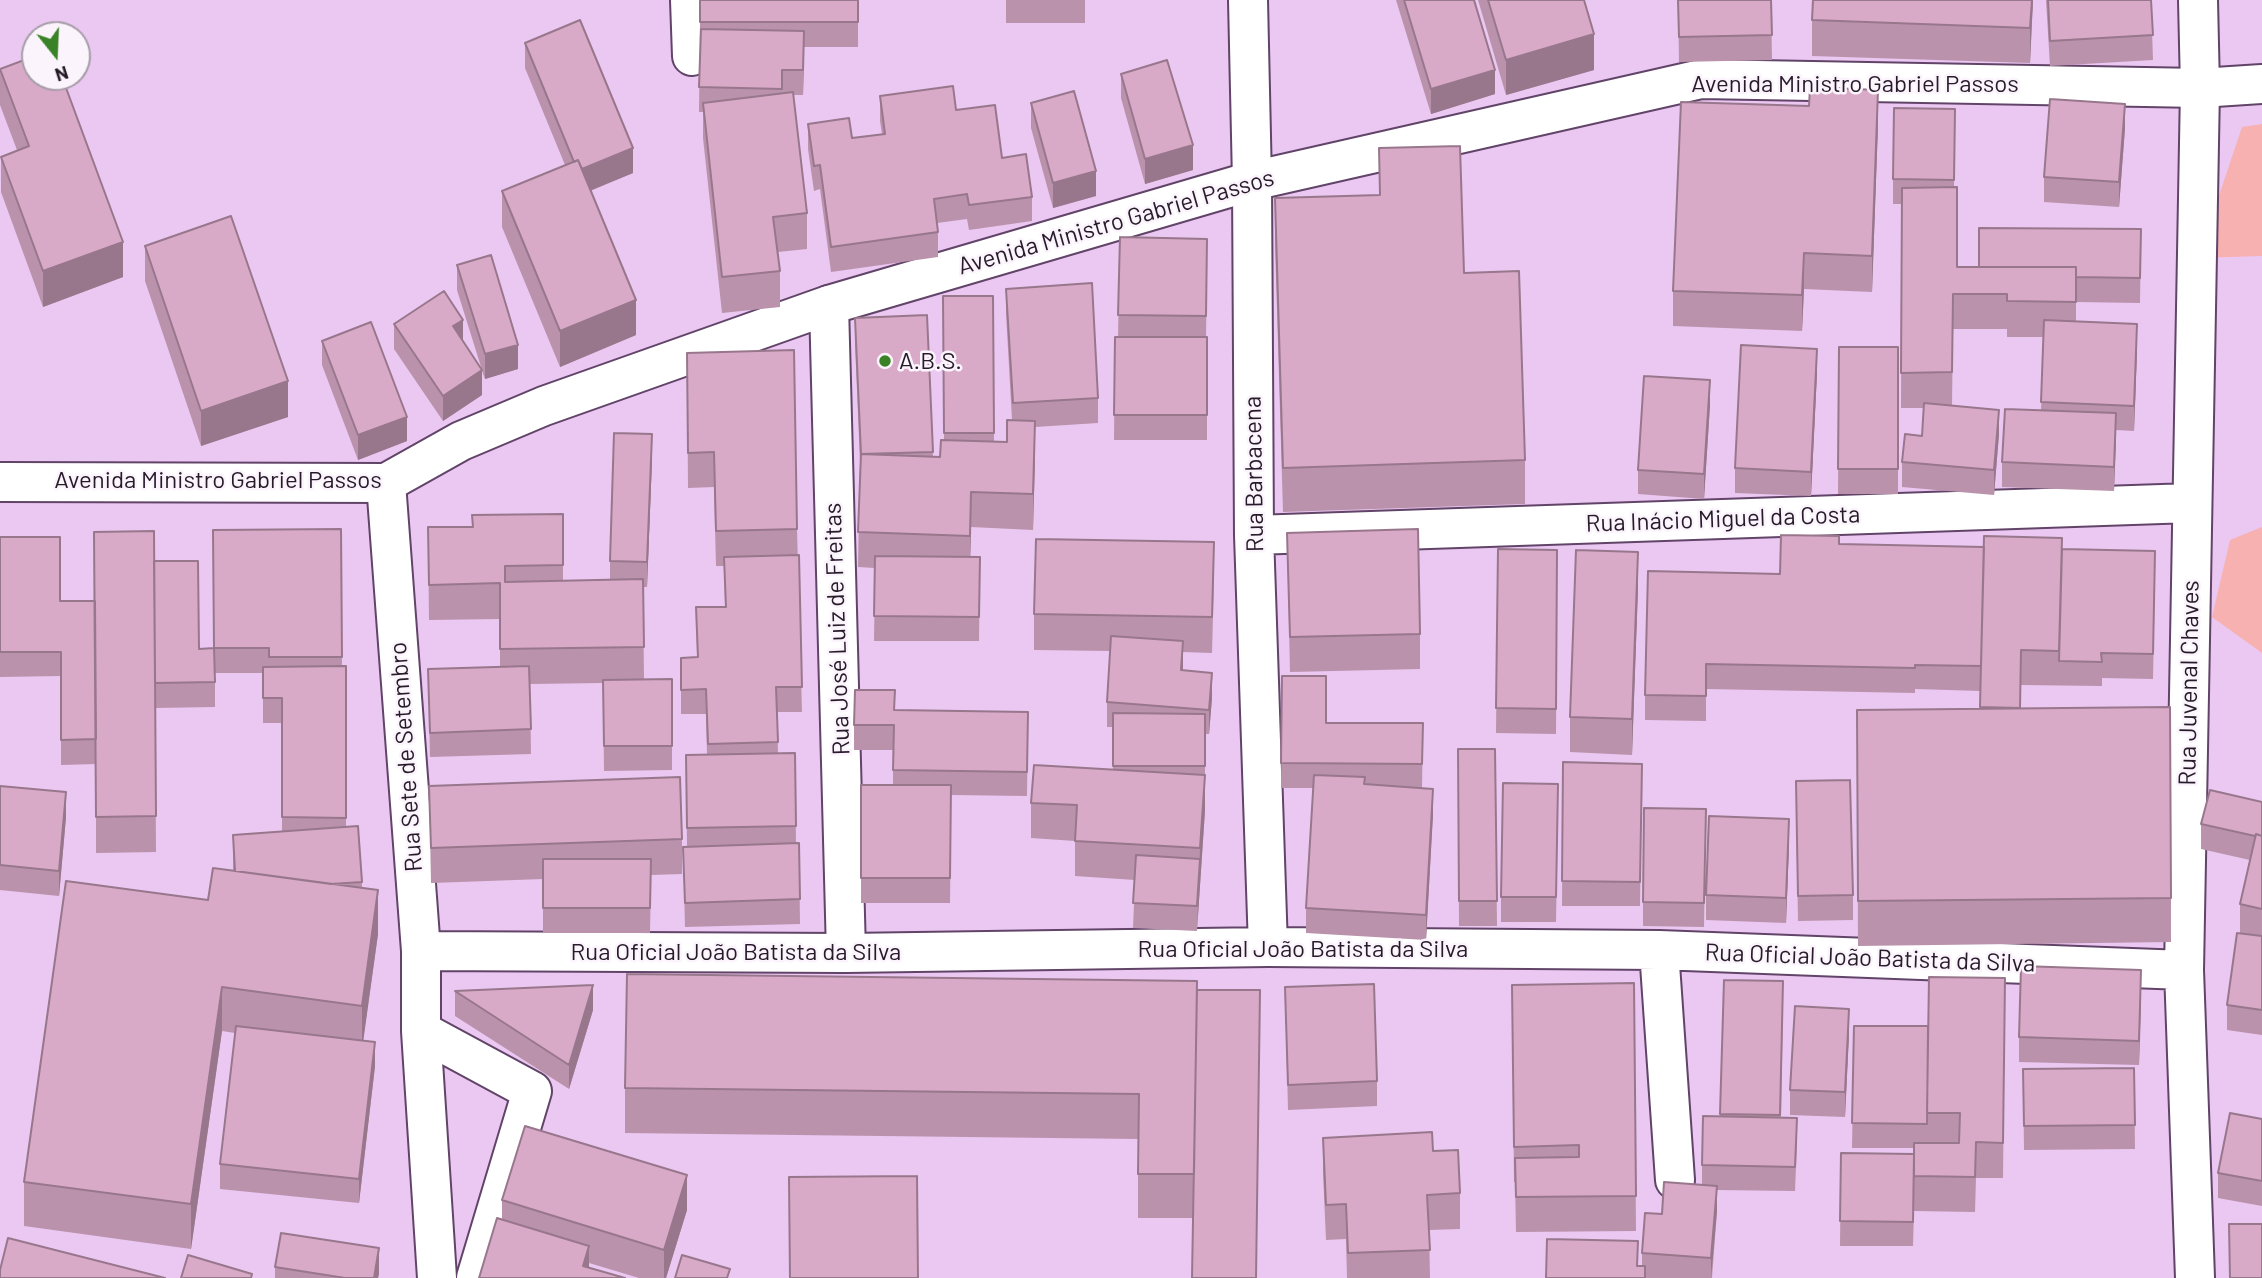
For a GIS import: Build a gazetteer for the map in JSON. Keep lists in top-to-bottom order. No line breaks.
{"streets":{"street":["Avenida Ministro Gabriel Passos","Rua Barbacena","Rua Inácio Miguel da Costa","Rua José Luiz de Freitas","Rua Juvenal Chaves","Rua Sete de Setembro","Rua Oficial João Batista da Silva"]},"crossings":[["Avenida Ministro Gabriel Passos","Rua Barbacena"],["Avenida Ministro Gabriel Passos","Rua José Luiz de Freitas"],["Avenida Ministro Gabriel Passos","Rua Juvenal Chaves"],["Avenida Ministro Gabriel Passos","Rua Sete de Setembro"],["Rua Barbacena","Rua Inácio Miguel da Costa"],["Rua Barbacena","Rua Oficial João Batista da Silva"],["Rua Inácio Miguel da Costa","Rua Juvenal Chaves"],["Rua José Luiz de Freitas","Rua Oficial João Batista da Silva"],["Rua Juvenal Chaves","Rua Oficial João Batista da Silva"],["Rua Sete de Setembro","Rua Oficial João Batista da Silva"]],"places":["A.B.S."],"north":"bottom"}
